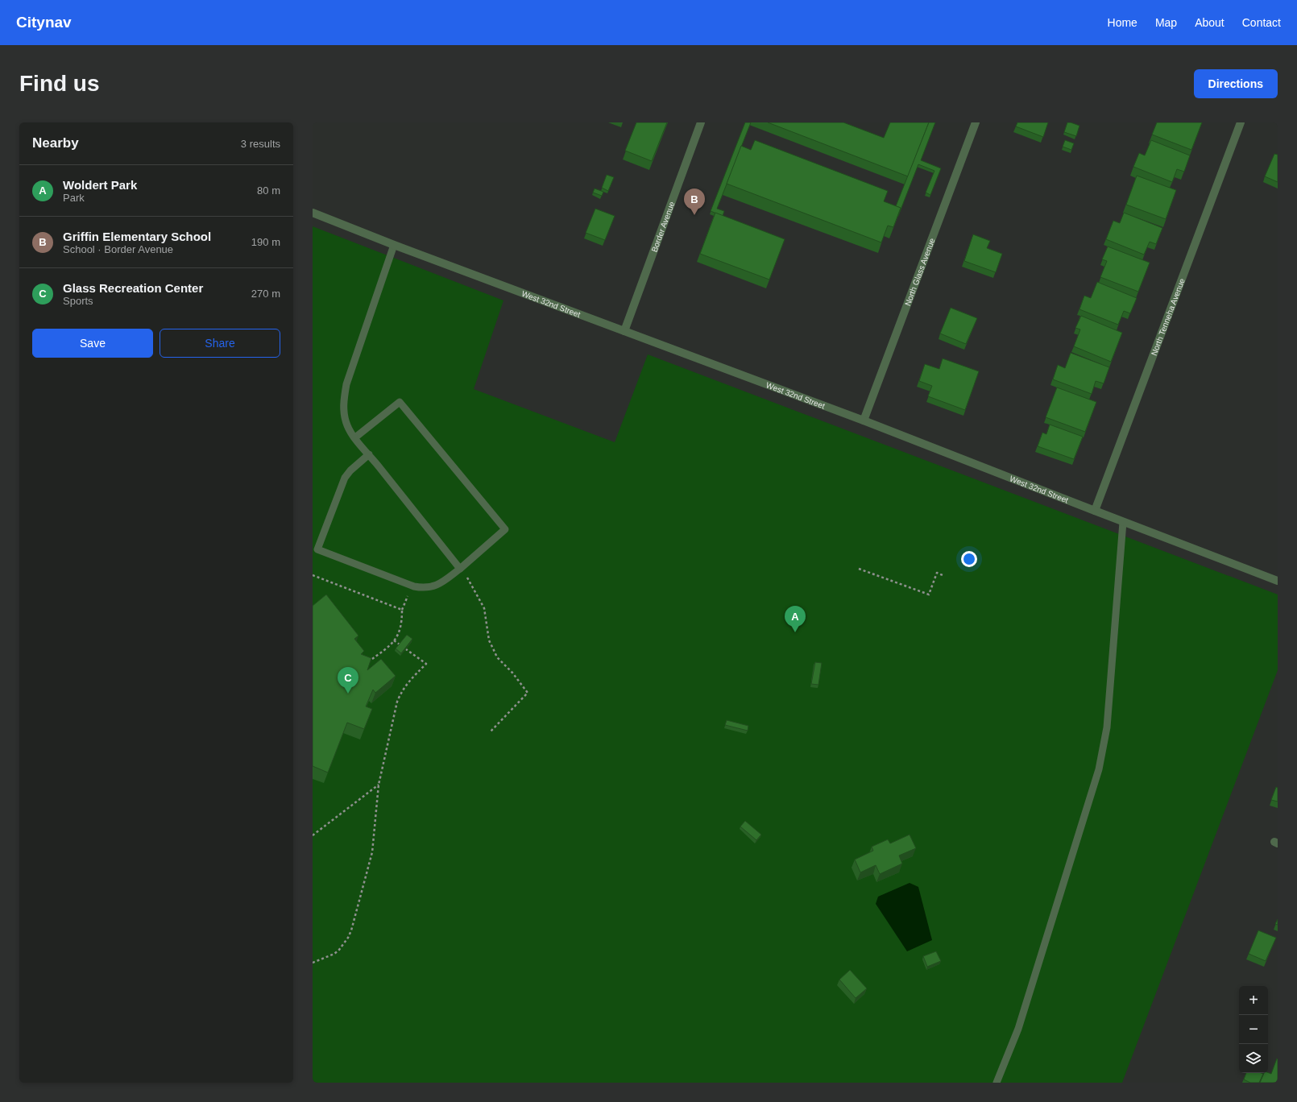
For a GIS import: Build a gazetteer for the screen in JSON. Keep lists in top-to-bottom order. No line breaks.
{"streets":{"street":["Border Avenue","North Glass Avenue","West 32nd Street","North Tenneha Avenue"]},"crossings":[["Border Avenue","West 32nd Street"],["North Glass Avenue","West 32nd Street"],["West 32nd Street","North Tenneha Avenue"]],"page":{"header":"Citynav","nav":["Home","Map","About","Contact"],"buttons":["Directions",["Save","Share"]],"title":"Find us","heading":["Nearby","3 results"],"list":[{"mark":"A","name":"Woldert Park","note":"Park","value":"80 m"},{"mark":"B","name":"Griffin Elementary School","note":"School · Border Avenue","value":"190 m"},{"mark":"C","name":"Glass Recreation Center","note":"Sports","value":"270 m"}],"pins":["B","A","C"],"map_buttons":["+","−"]}}
